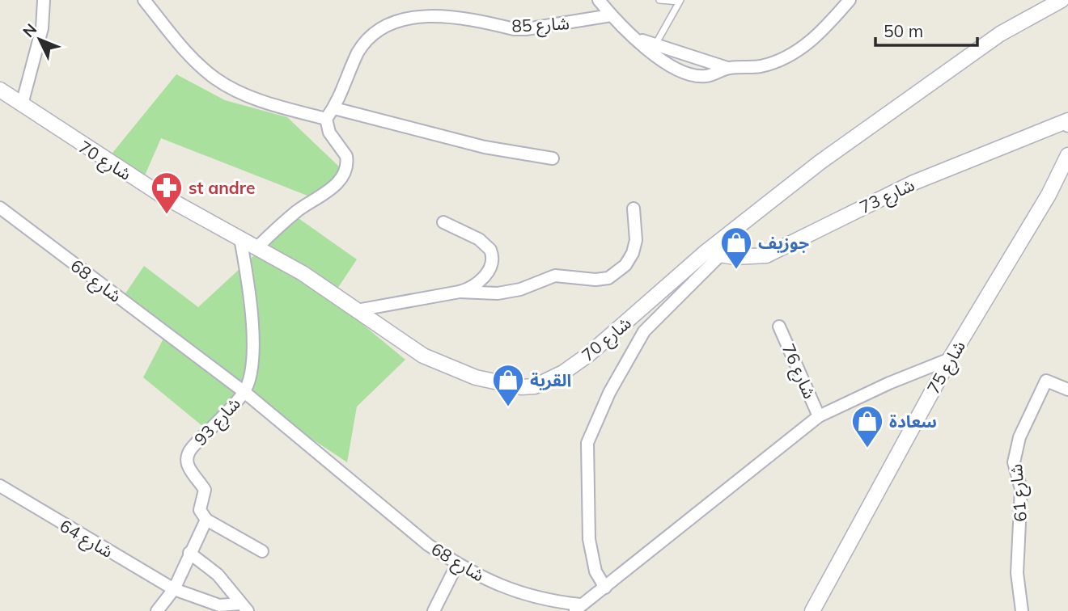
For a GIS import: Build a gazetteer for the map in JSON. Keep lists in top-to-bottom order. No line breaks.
{"streets":{"street":["شارع 85","شارع 70","شارع 73","شارع 68","شارع 75","شارع 76","شارع 93","شارع 61","شارع 64"]},"crossings":[["شارع 70","شارع 73"],["شارع 70","شارع 93"],["شارع 68","شارع 75"],["شارع 68","شارع 76"],["شارع 68","شارع 93"]],"places":{"pharmacy":["st andre"],"shop":["جوزيف","القرية","سعادة"]},"scale_bar":"50 m","north":"top left"}
